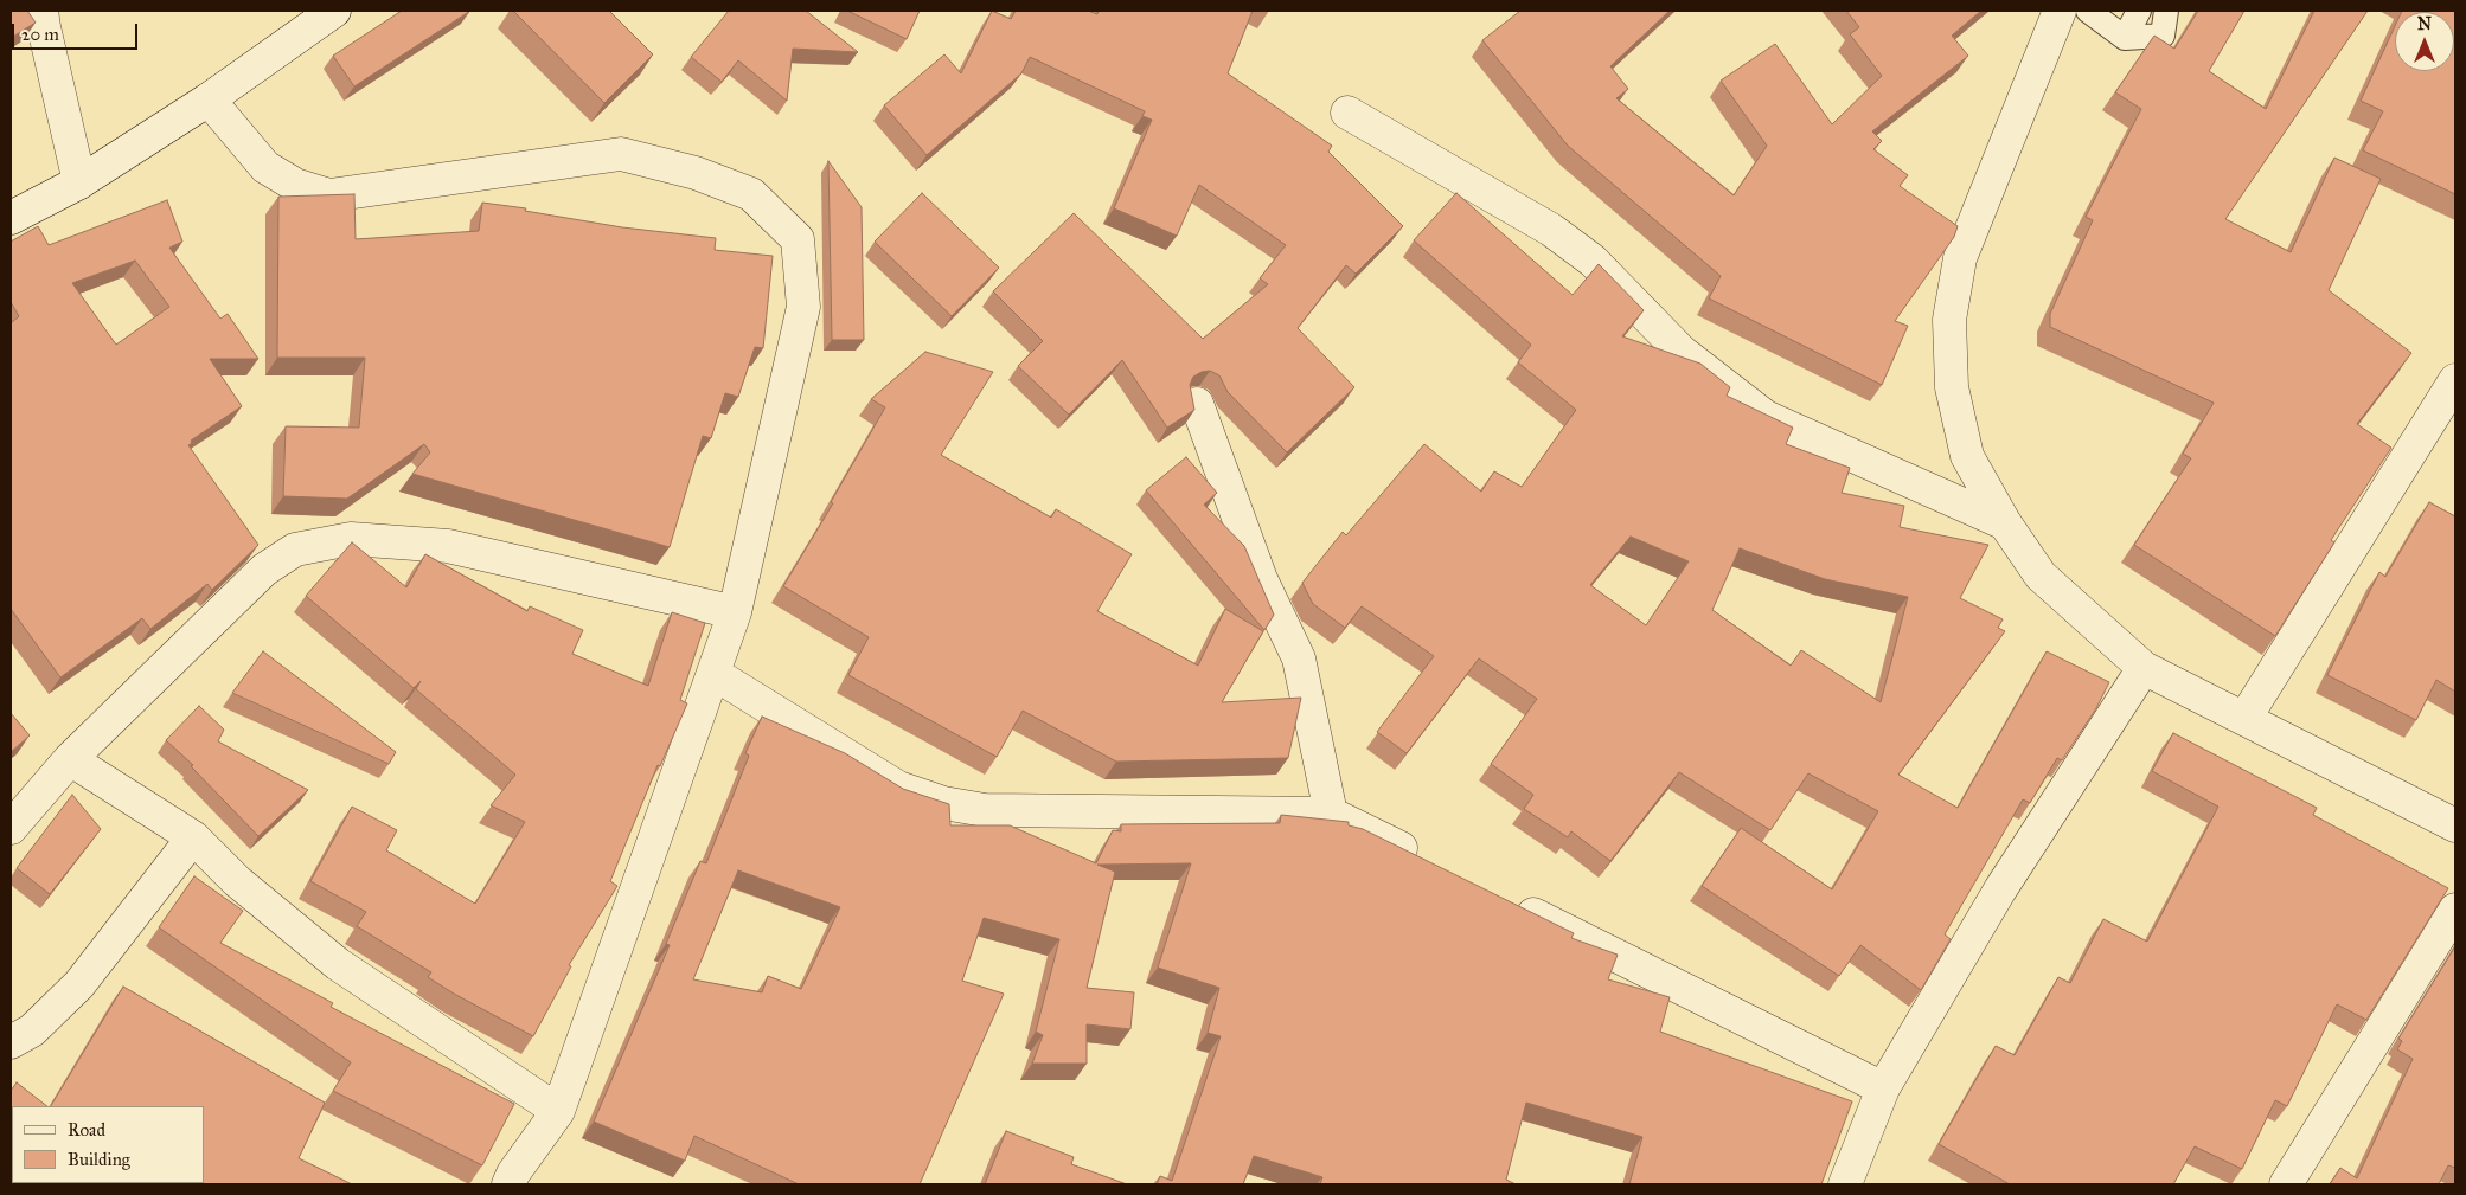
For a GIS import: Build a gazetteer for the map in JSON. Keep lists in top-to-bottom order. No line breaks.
{"legend":["Road","Building"],"scale_bar":"20 m","north":"top"}
